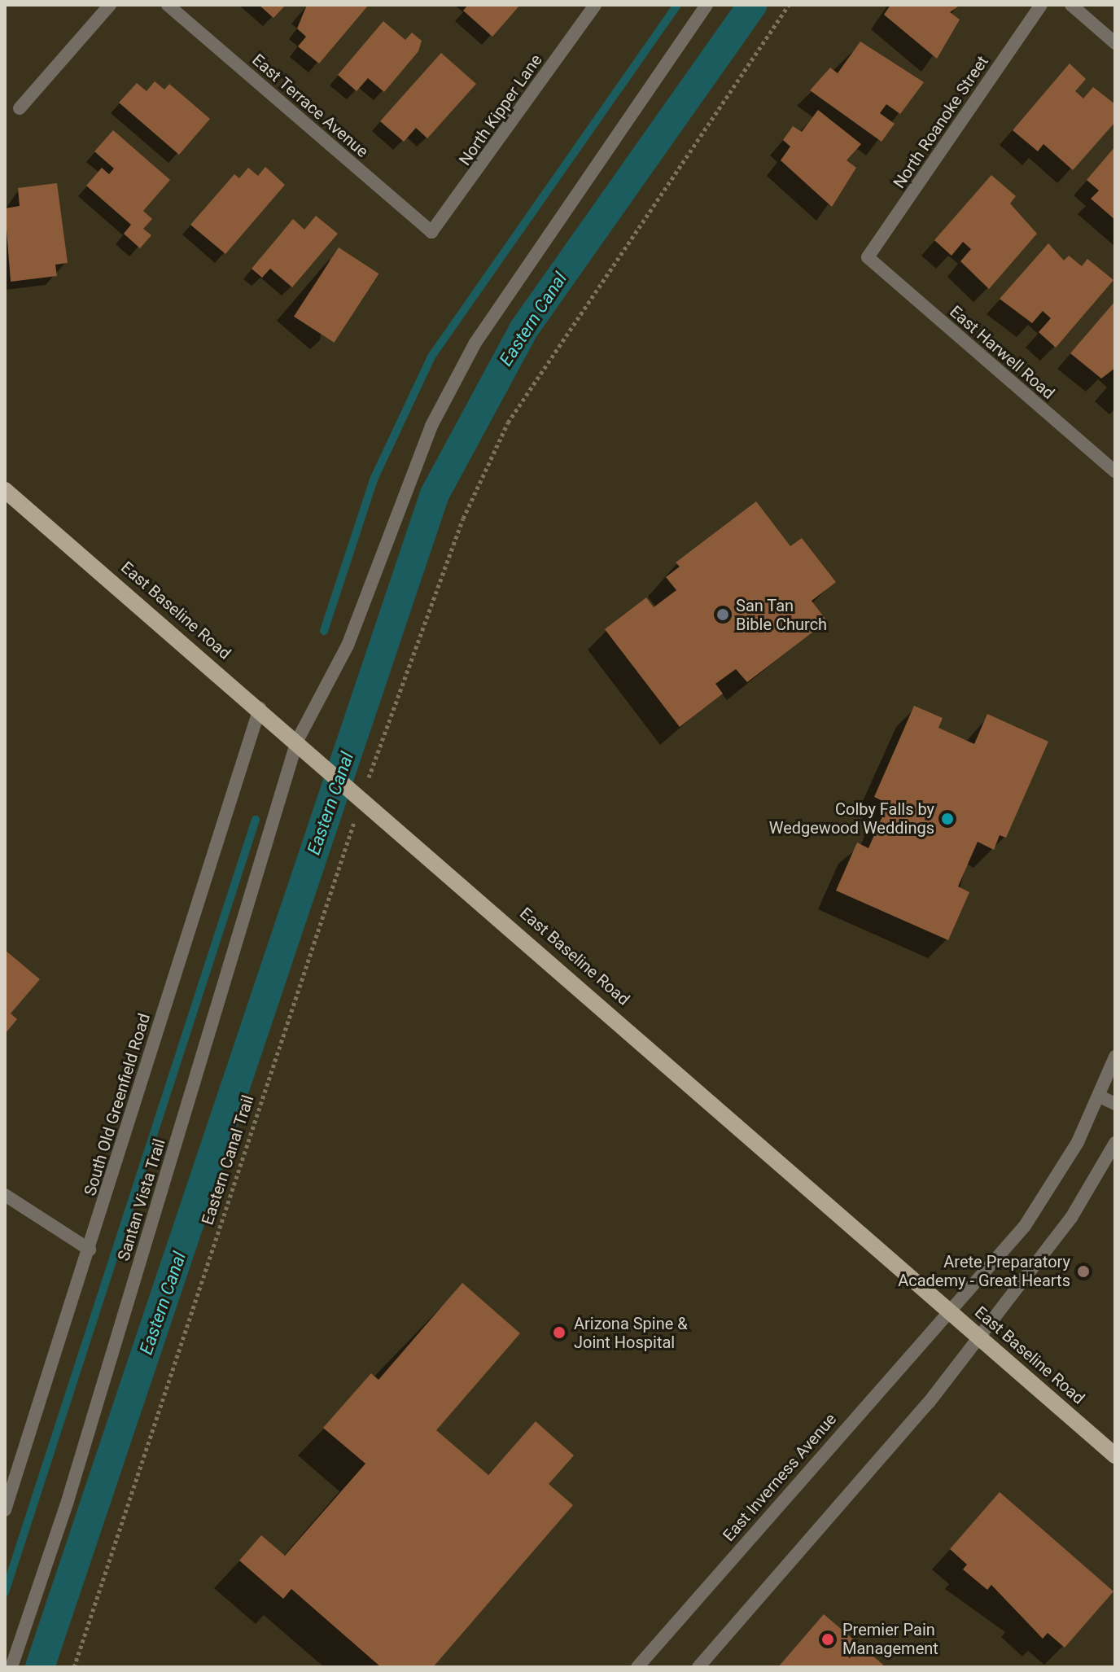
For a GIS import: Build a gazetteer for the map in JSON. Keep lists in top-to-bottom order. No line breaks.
{"streets":{"main road":["East Baseline Road"],"street":["East Terrace Avenue","North Kipper Lane","North Roanoke Street","East Harwell Road","South Old Greenfield Road","Santan Vista Trail","East Inverness Avenue"],"path":["Eastern Canal Trail"]},"crossings":[["East Terrace Avenue","North Kipper Lane"],["North Roanoke Street","East Harwell Road"],["East Baseline Road","South Old Greenfield Road"],["East Baseline Road","Eastern Canal Trail"],["East Baseline Road","Santan Vista Trail"],["East Baseline Road","East Inverness Avenue"]],"water":["Eastern Canal"],"places":["San Tan Bible Church","Colby Falls by Wedgewood Weddings","Arete Preparatory Academy - Great Hearts","Arizona Spine & Joint Hospital","Premier Pain Management"]}
